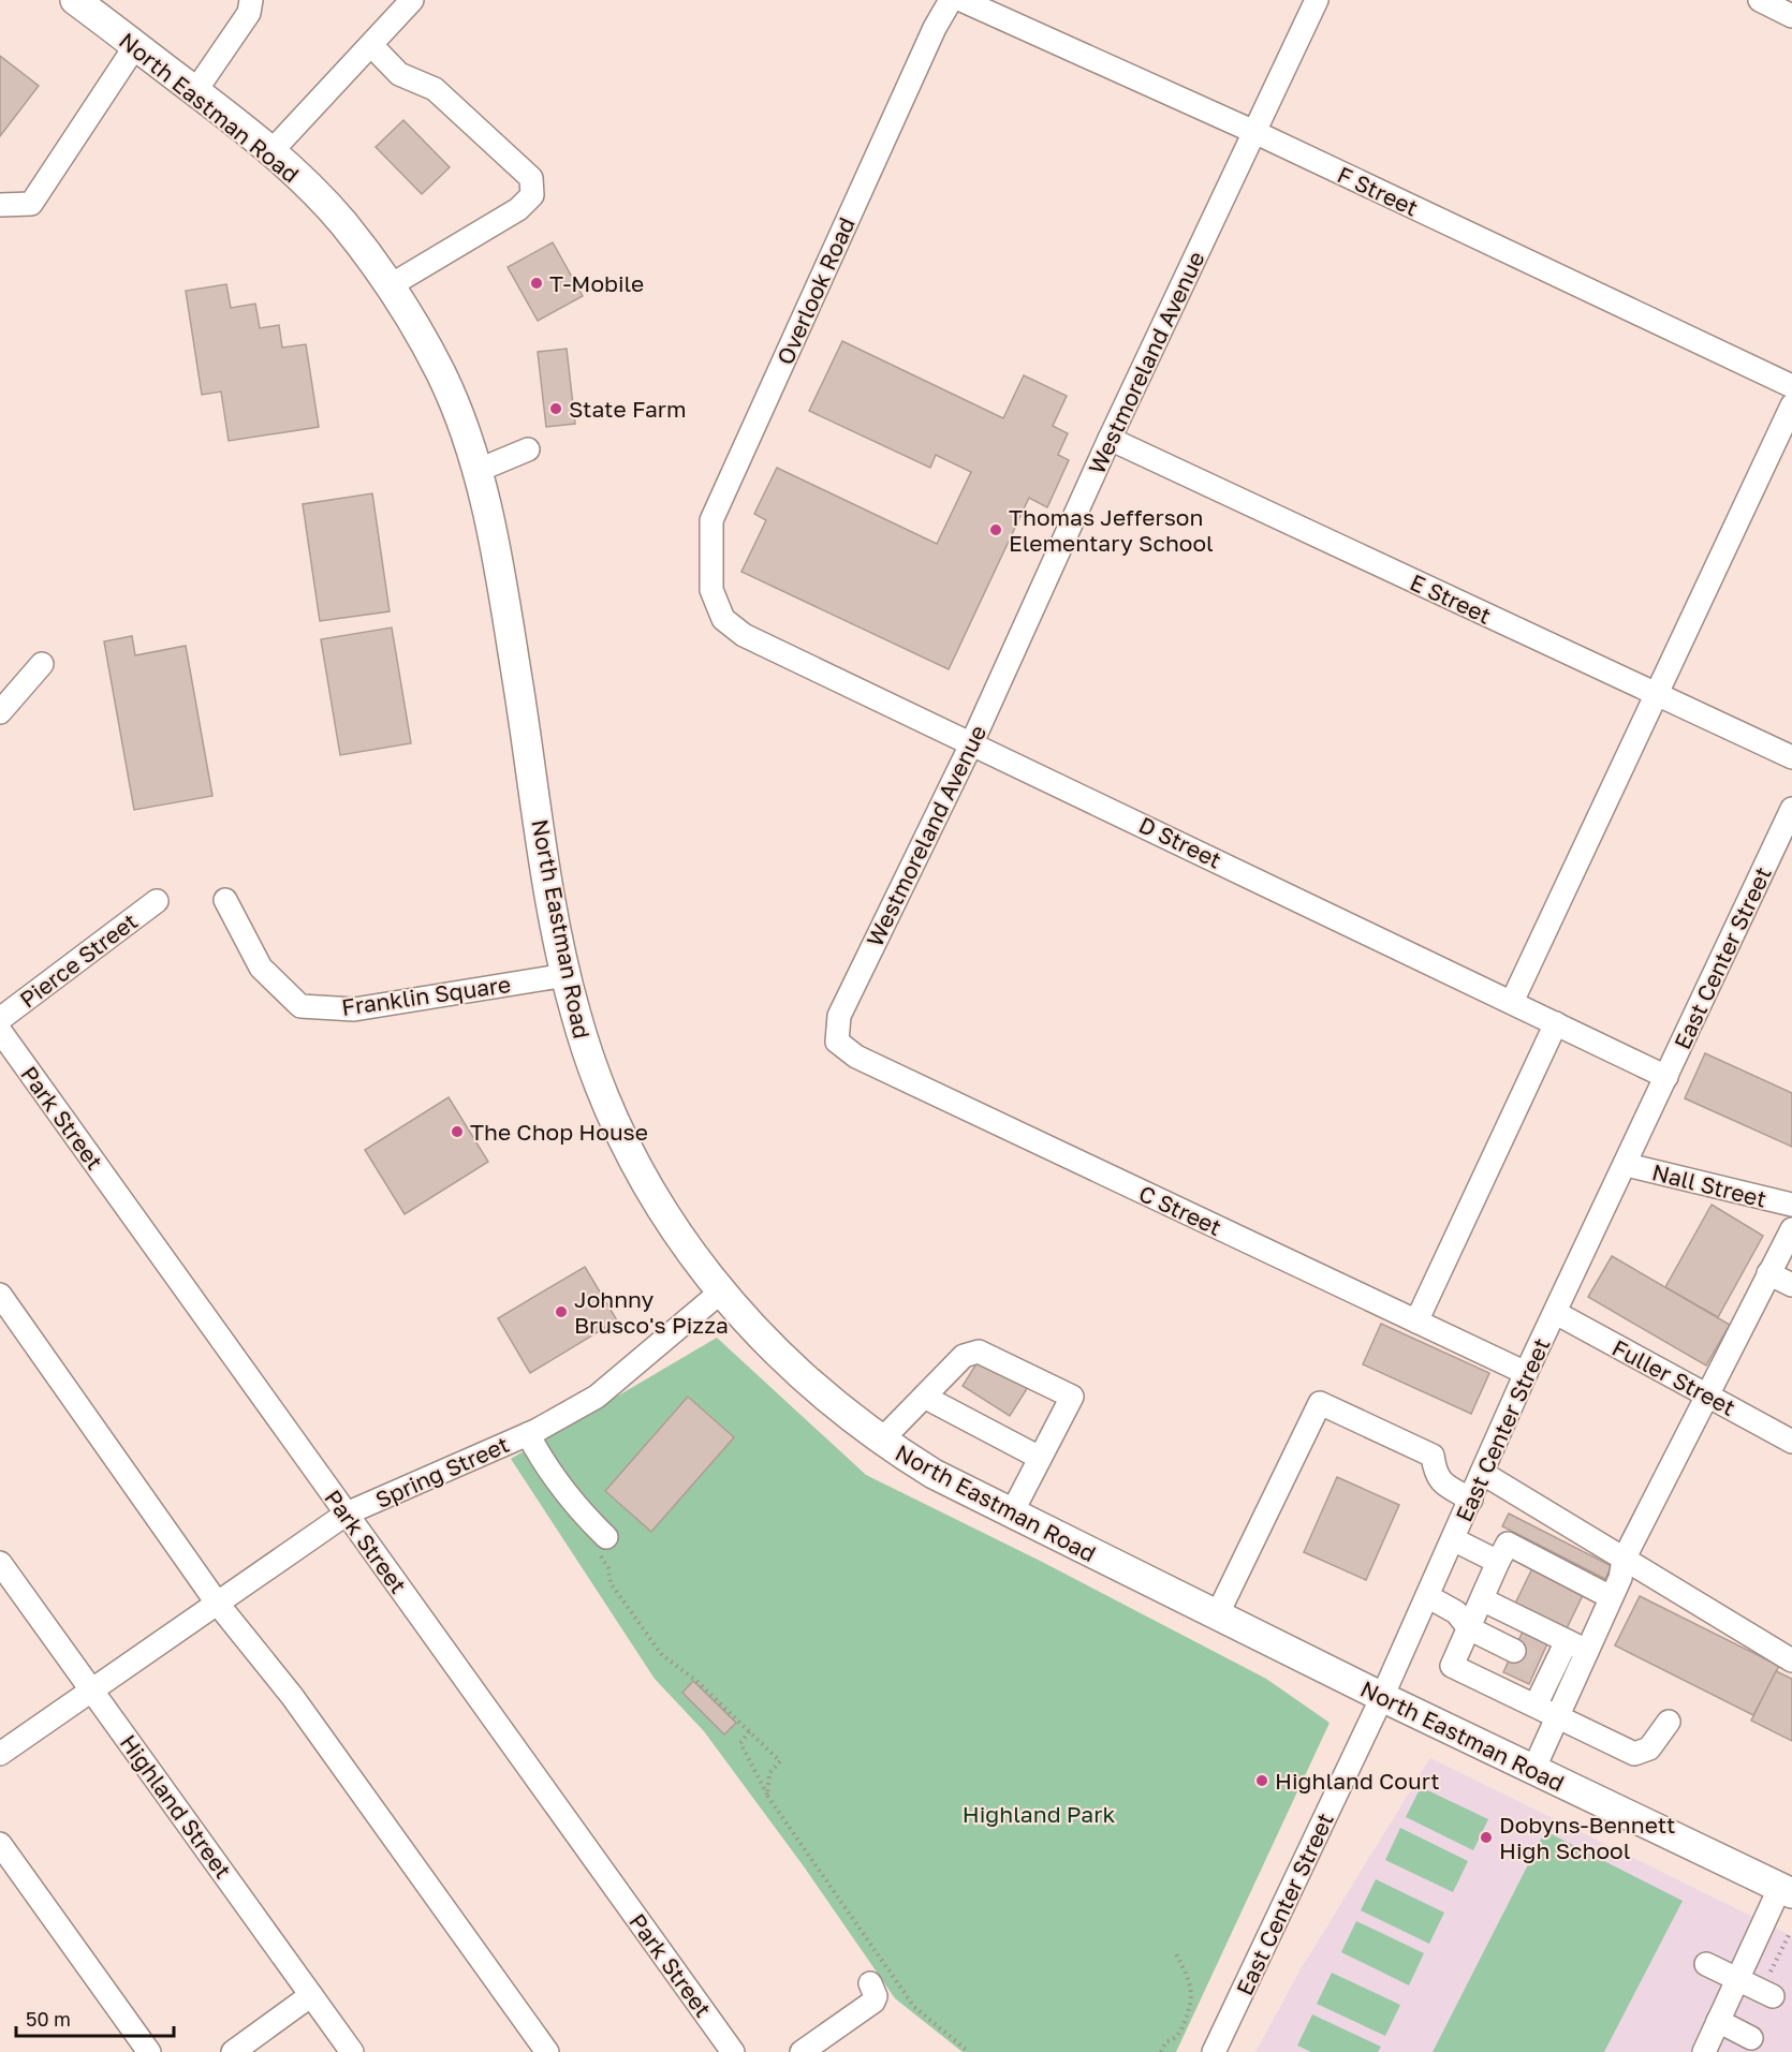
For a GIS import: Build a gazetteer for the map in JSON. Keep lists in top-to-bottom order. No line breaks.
{"streets":{"main road":["North Eastman Road"],"street":["F Street","Overlook Road","Westmoreland Avenue","E Street","D Street","East Center Street","Pierce Street","Franklin Square","Park Street","Nall Street","C Street","Fuller Street","Spring Street","Highland Street"]},"crossings":[["North Eastman Road","East Center Street"],["North Eastman Road","Franklin Square"],["North Eastman Road","Spring Street"],["F Street","Westmoreland Avenue"],["Overlook Road","D Street"],["Westmoreland Avenue","E Street"],["Westmoreland Avenue","D Street"],["Westmoreland Avenue","C Street"],["D Street","East Center Street"],["East Center Street","Nall Street"],["East Center Street","C Street"],["East Center Street","Fuller Street"],["Park Street","Spring Street"],["Spring Street","Highland Street"]],"parks":["Highland Park"],"places":["T-Mobile","State Farm","Thomas Jefferson Elementary School","The Chop House","Johnny Brusco's Pizza","Highland Court","Dobyns-Bennett High School"],"scale_bar":"50 m"}
